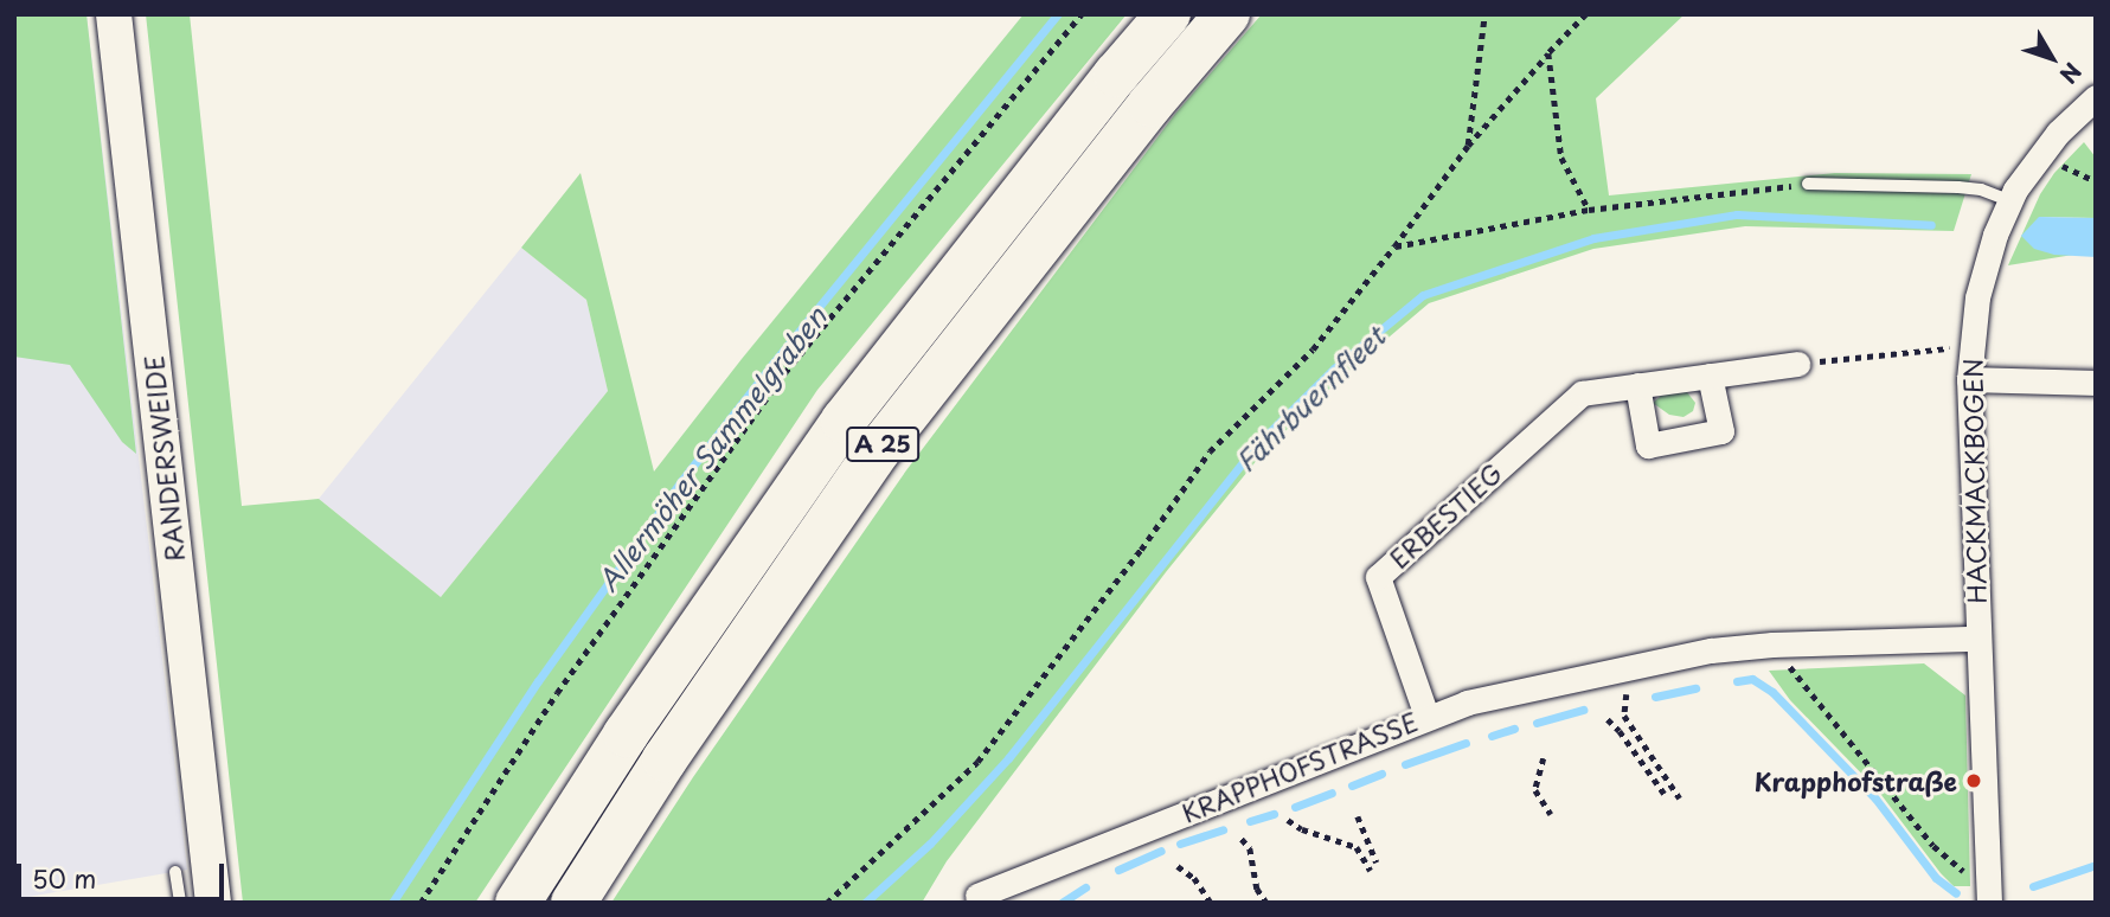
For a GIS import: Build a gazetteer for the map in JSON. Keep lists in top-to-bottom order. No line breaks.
{"streets":{"highway":["A 25"],"street":["RANDERSWEIDE","HACKMACKBOGEN","ERBESTIEG","KRAPPHOFSTRASSE"]},"crossings":[["HACKMACKBOGEN","KRAPPHOFSTRASSE"],["ERBESTIEG","KRAPPHOFSTRASSE"]],"water":["Fährbuernfleet","Allermöher Sammelgraben"],"places":["Krapphofstraße"],"scale_bar":"50 m","north":"bottom right"}
